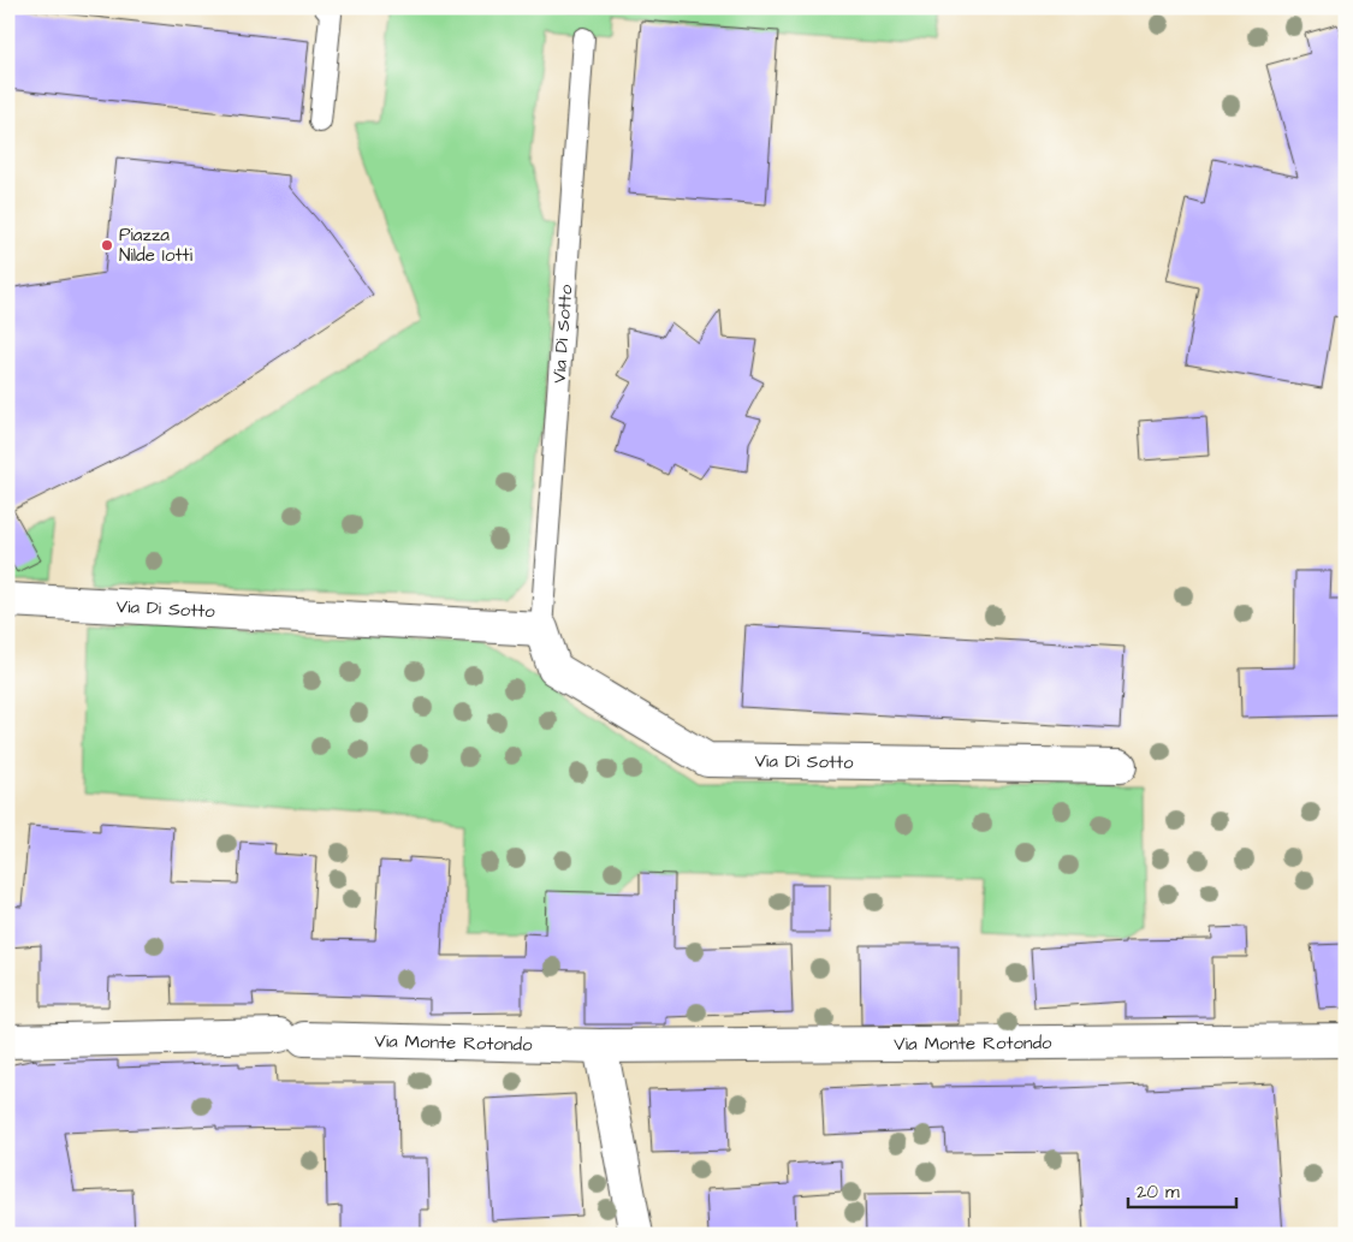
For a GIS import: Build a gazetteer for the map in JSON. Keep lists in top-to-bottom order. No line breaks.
{"streets":{"street":["Via Di Sotto","Via Monte Rotondo"]},"places":["Piazza Nilde Iotti"],"scale_bar":"20 m"}
